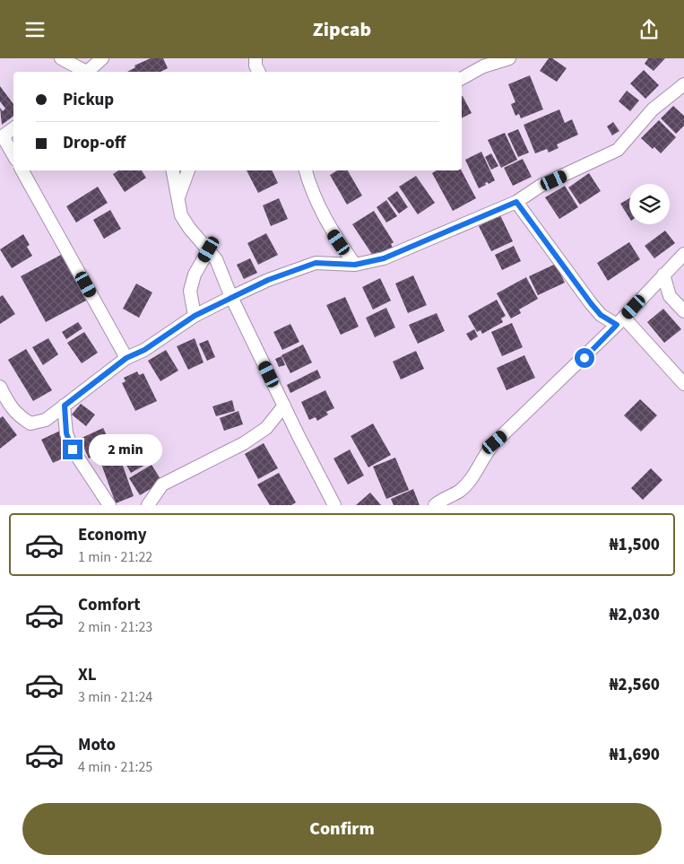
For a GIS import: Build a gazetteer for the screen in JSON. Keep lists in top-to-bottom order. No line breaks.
{"page":{"header":"Zipcab","banner":["Pickup","Drop-off"],"bubble":"2 min","list":[{"name":"Economy","note":"1 min · 21:22","value":"₦1,500"},{"name":"Comfort","note":"2 min · 21:23","value":"₦2,030"},{"name":"XL","note":"3 min · 21:24","value":"₦2,560"},{"name":"Moto","note":"4 min · 21:25","value":"₦1,690"}],"buttons":"Confirm"}}
